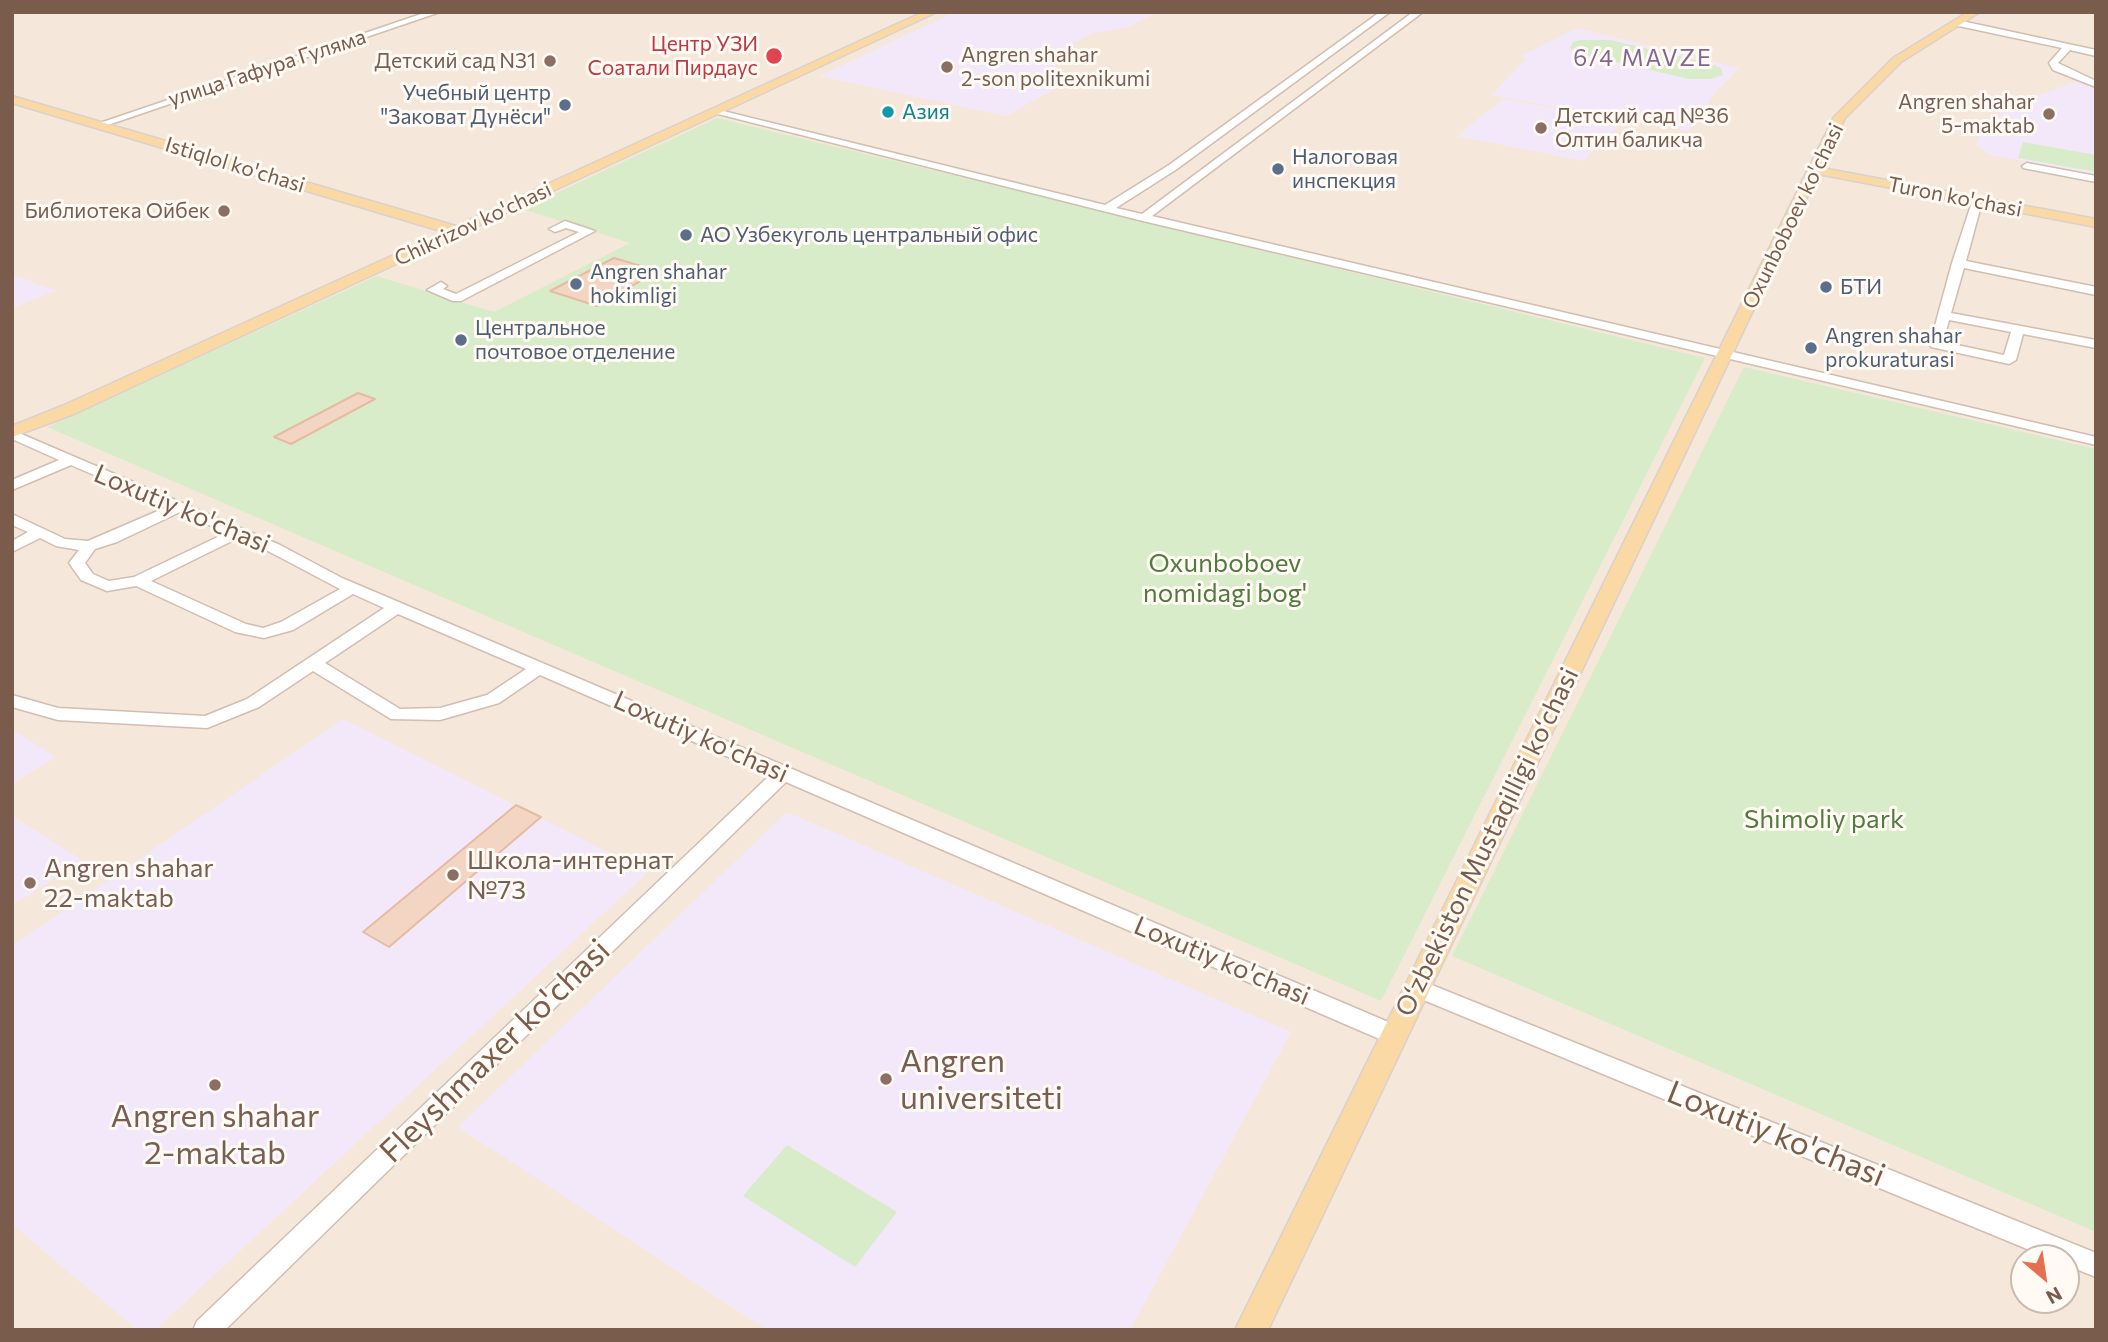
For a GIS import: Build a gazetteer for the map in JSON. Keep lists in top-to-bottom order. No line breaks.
{"streets":{"main road":["Istiqlol ko'chasi","Turon ko'chasi","Oxunboboev ko'chasi","Chikrizov ko'chasi","O‘zbekiston Mustaqilligi ko‘chasi"],"street":["улица Гафура Гуляма","Loxutiy ko'chasi","Fleyshmaxer ko'chasi"]},"crossings":[["улица Гафура Гуляма","Istiqlol ko'chasi"],["Istiqlol ko'chasi","Chikrizov ko'chasi"],["Turon ko'chasi","Oxunboboev ko'chasi"],["Oxunboboev ko'chasi","O‘zbekiston Mustaqilligi ko‘chasi"],["Chikrizov ko'chasi","Loxutiy ko'chasi"],["Loxutiy ko'chasi","O‘zbekiston Mustaqilligi ko‘chasi"],["Loxutiy ko'chasi","Fleyshmaxer ko'chasi"]],"districts":["6/4 MAVZE"],"parks":["Oxunboboev nomidagi bog'","Shimoliy park"],"places":["Центр УЗИ Соатали Пирдаус","Детский сад N31","Angren shahar 2-son politexnikumi","Учебный центр \"Заковат Дунёси\"","Азия","Angren shahar 5-maktab","Детский сад №36 Олтин баликча","Налоговая инспекция","Библиотека Ойбек","АО Узбекуголь центральный офис","Angren shahar hokimligi","БТИ","Центральное почтовое отделение","Angren shahar prokuraturasi","Школа-интернат №73","Angren shahar 22-maktab","Angren universiteti","Angren shahar 2-maktab"],"north":"bottom right"}
